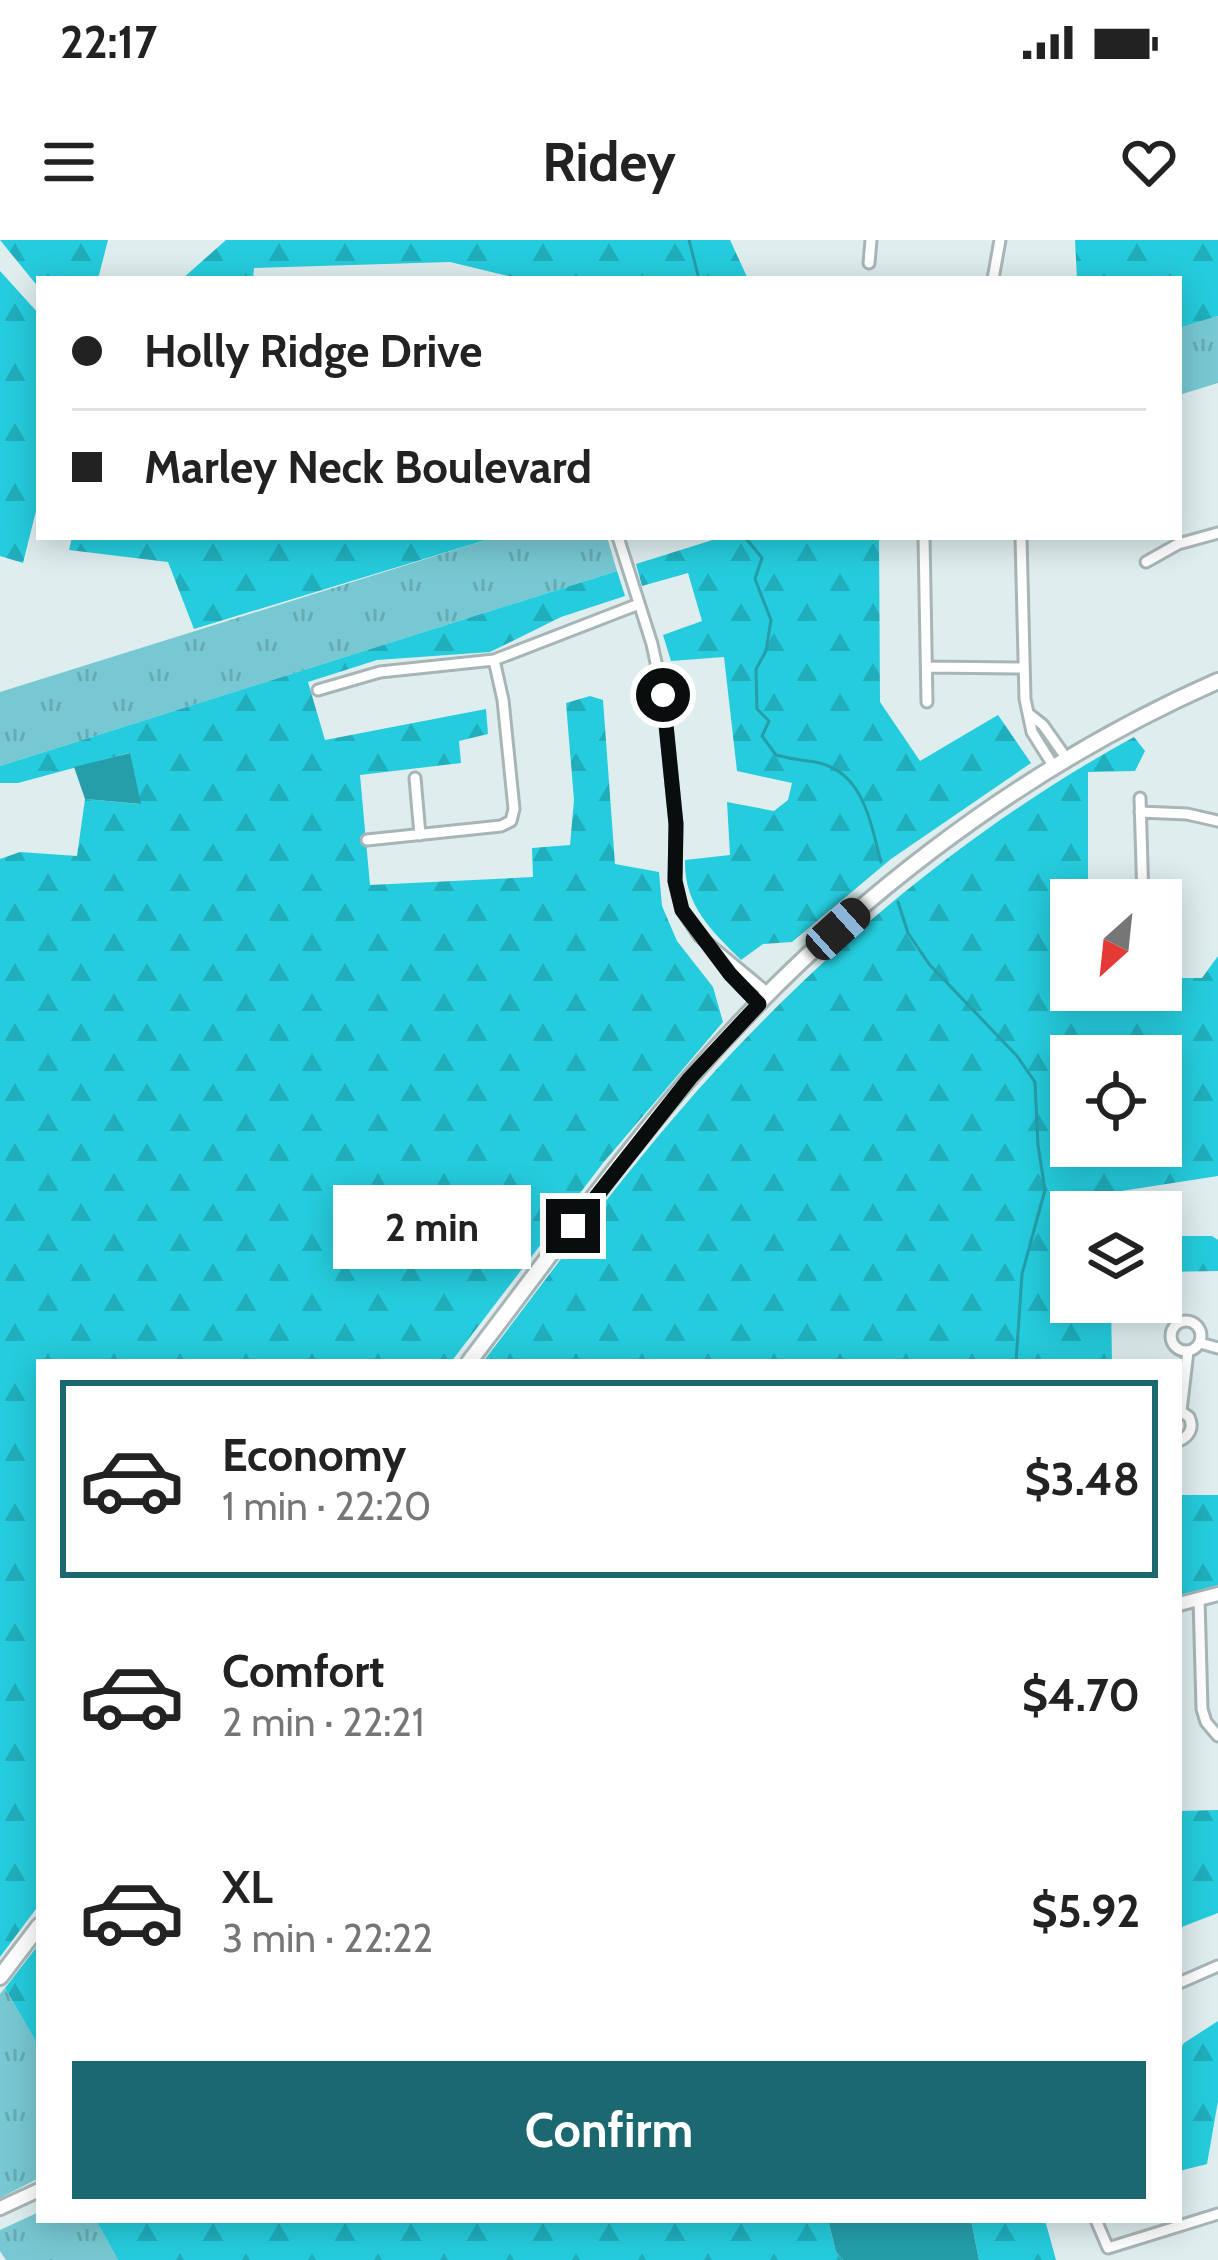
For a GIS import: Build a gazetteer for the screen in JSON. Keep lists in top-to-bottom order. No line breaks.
{"north":"bottom left","page":{"status":"22:17","header":"Ridey","banner":["Holly Ridge Drive","Marley Neck Boulevard"],"bubble":"2 min","list":[{"name":"Economy","note":"1 min · 22:20","value":"$3.48"},{"name":"Comfort","note":"2 min · 22:21","value":"$4.70"},{"name":"XL","note":"3 min · 22:22","value":"$5.92"}],"buttons":"Confirm"}}
